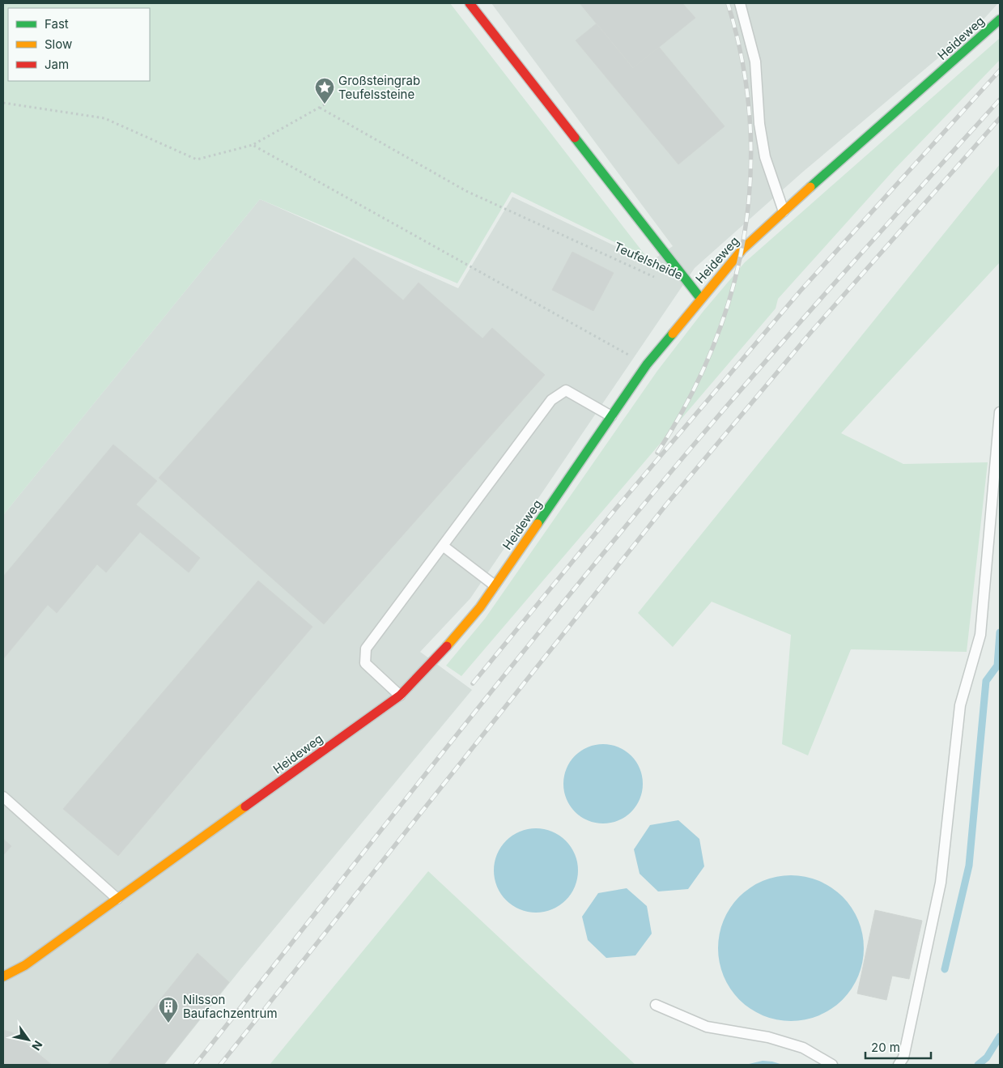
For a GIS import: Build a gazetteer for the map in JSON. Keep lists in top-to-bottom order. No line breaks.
{"streets":{"street":["Heideweg","Teufelsheide"]},"crossings":[["Heideweg","Teufelsheide"]],"places":{"place":["Großsteingrab Teufelssteine"],"building":["Nilsson Baufachzentrum"]},"legend":["Fast","Slow","Jam"],"scale_bar":"20 m","north":"bottom right"}
